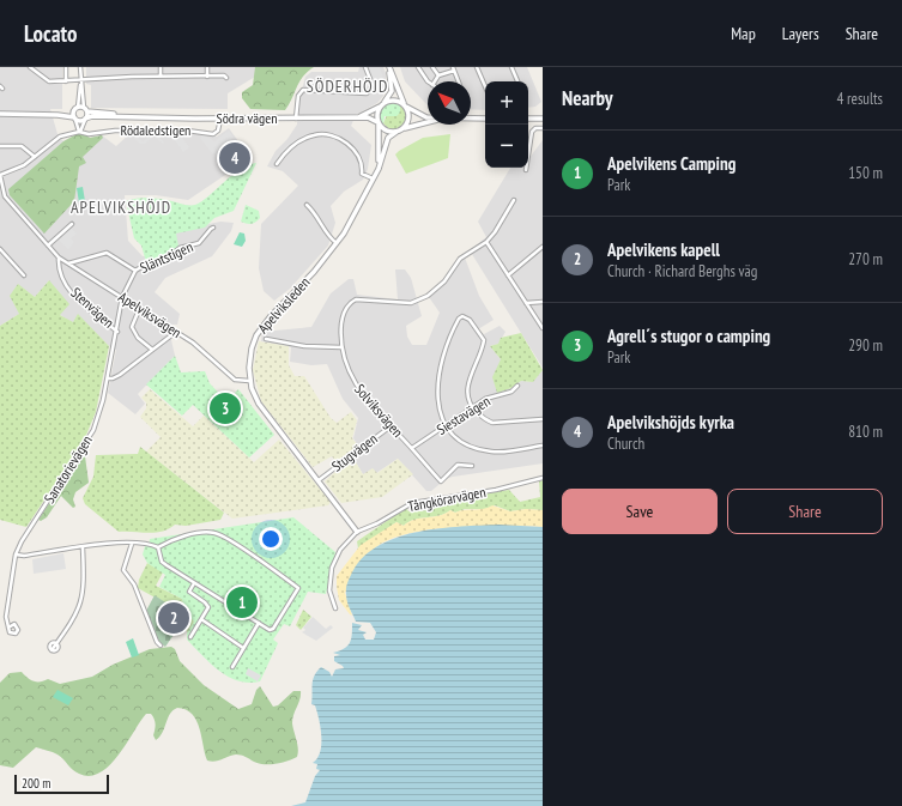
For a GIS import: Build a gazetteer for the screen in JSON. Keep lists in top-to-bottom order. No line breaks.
{"streets":{"street":["Södra vägen","Rödaledstigen","Släntstigen","Apelviksleden","Stenvägen","Apelviksvägen","Solviksvägen","Siestavägen","Stugvägen","Sanatorievägen","Tångkörarvägen"]},"crossings":[["Södra vägen","Rödaledstigen"],["Södra vägen","Apelviksleden"],["Släntstigen","Stenvägen"],["Släntstigen","Apelviksvägen"],["Släntstigen","Sanatorievägen"],["Apelviksleden","Apelviksvägen"],["Apelviksleden","Stugvägen"],["Apelviksleden","Tångkörarvägen"],["Stenvägen","Apelviksvägen"],["Solviksvägen","Siestavägen"],["Solviksvägen","Stugvägen"]],"districts":["SÖDERHÖJD","APELVIKSHÖJD"],"scale_bar":"200 m","north":"top left","page":{"header":"Locato","nav":["Map","Layers","Share"],"heading":["Nearby","4 results"],"map_buttons":["+","−"],"list":[{"mark":"1","name":"Apelvikens Camping","note":"Park","value":"150 m"},{"mark":"2","name":"Apelvikens kapell","note":"Church · Richard Berghs väg","value":"270 m"},{"mark":"3","name":"Agrell´s stugor o camping","note":"Park","value":"290 m"},{"mark":"4","name":"Apelvikshöjds kyrka","note":"Church","value":"810 m"}],"pins":["4","3","1","2"],"buttons":["Save","Share"],"scale":"200 m"}}
